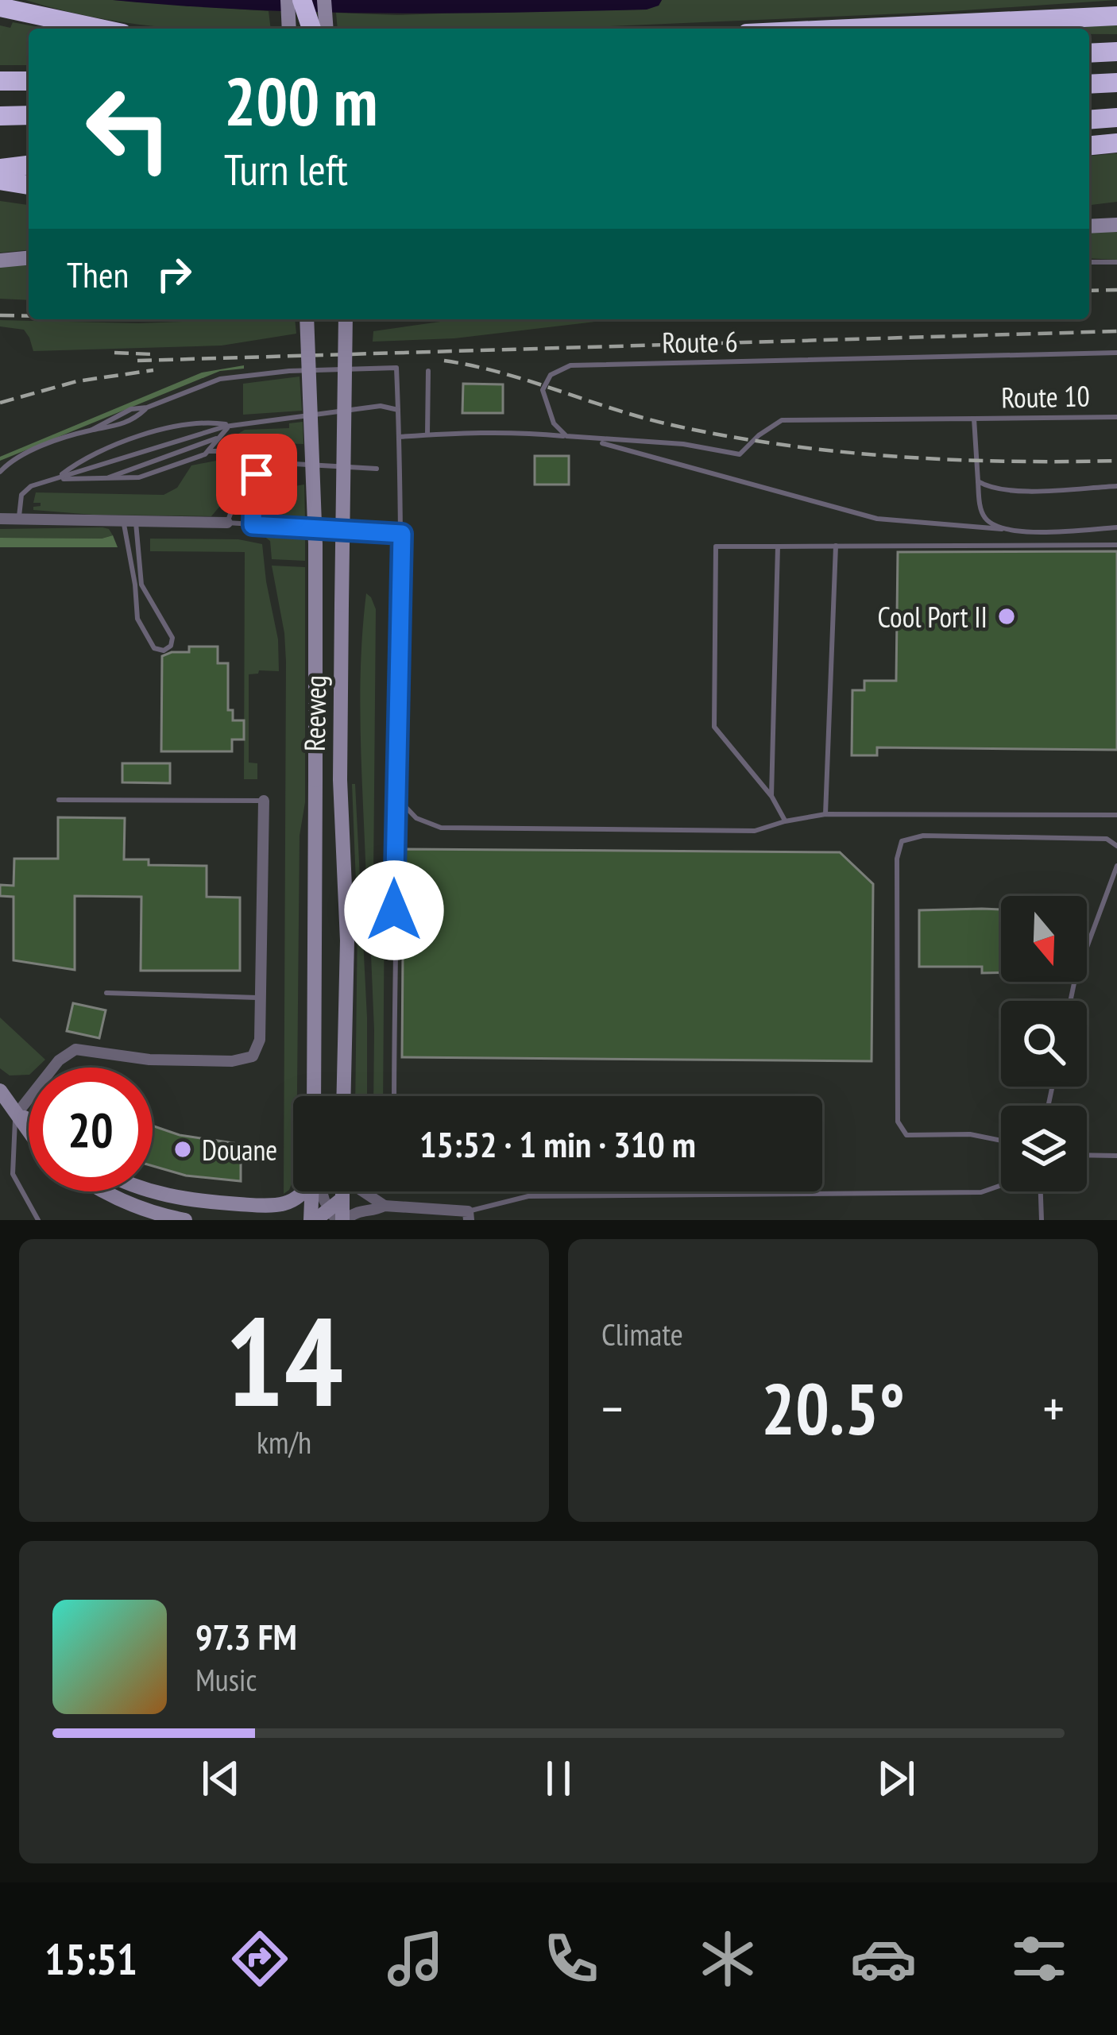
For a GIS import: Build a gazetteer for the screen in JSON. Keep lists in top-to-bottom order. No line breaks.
{"streets":{"main road":["Reeweg"],"lane":["Route 6","Route 10"]},"places":["Cool Port II","Douane"],"north":"bottom","page":{"turn":["200 m","Turn left"],"then":"Then","limit":"20","trip":"15:52 · 1 min · 310 m","tile":[["14","km/h"],"Climate"],"heat":["−","20.5°","+"],"song":["97.3 FM","Music"],"tabs":"15:51"}}
